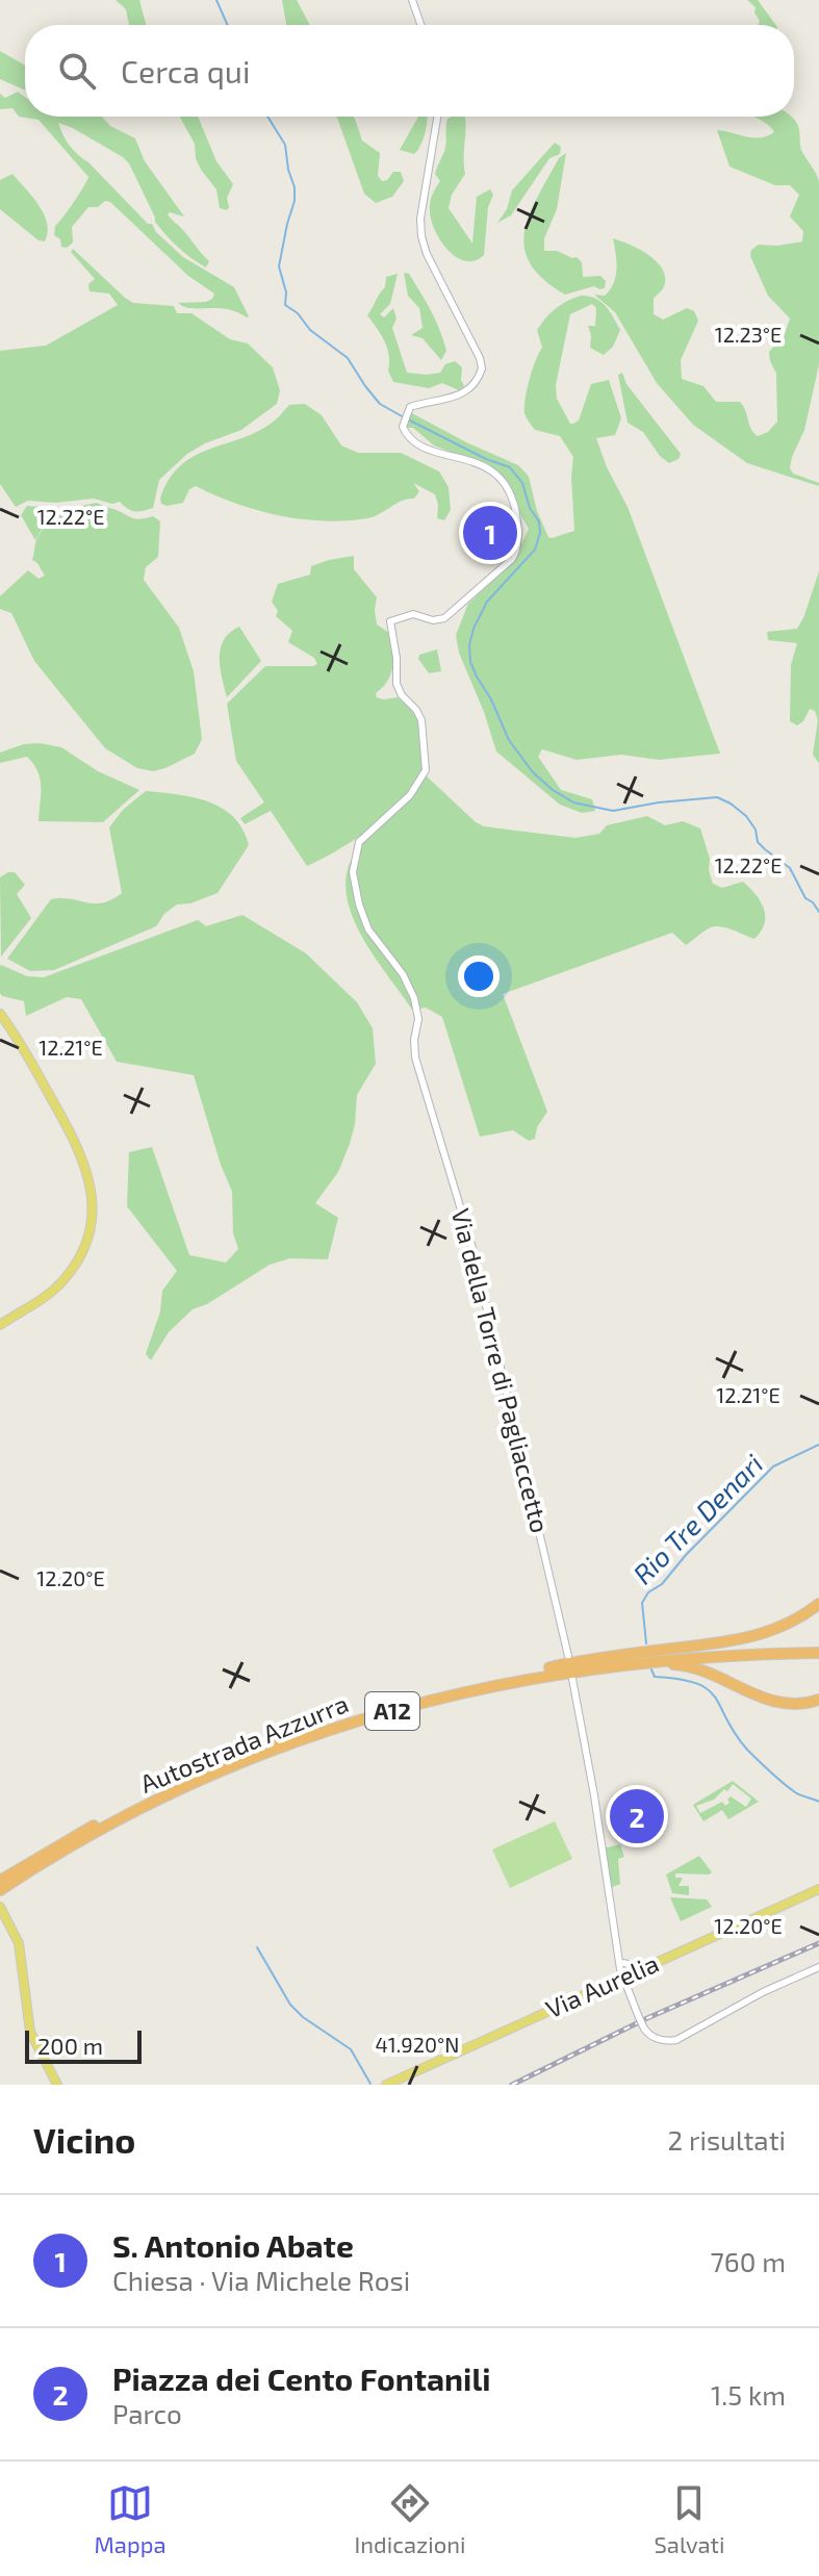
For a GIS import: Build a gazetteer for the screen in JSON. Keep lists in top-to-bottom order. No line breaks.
{"streets":{"highway":["A12","Autostrada Azzurra"],"main road":["Via Aurelia"],"street":["Via della Torre di Pagliaccetto"]},"water":["Rio Tre Denari"],"scale_bar":"200 m","page":{"search":"Cerca qui","pins":["1","2"],"scale":"200 m","heading":["Vicino","2 risultati"],"list":[{"mark":"1","name":"S. Antonio Abate","note":"Chiesa · Via Michele Rosi","value":"760 m"},{"mark":"2","name":"Piazza dei Cento Fontanili","note":"Parco","value":"1.5 km"}],"nav":["Mappa","Indicazioni","Salvati"]},"coordinates":["12.23°E","12.22°E","12.21°E","12.20°E","41.920°N"]}
